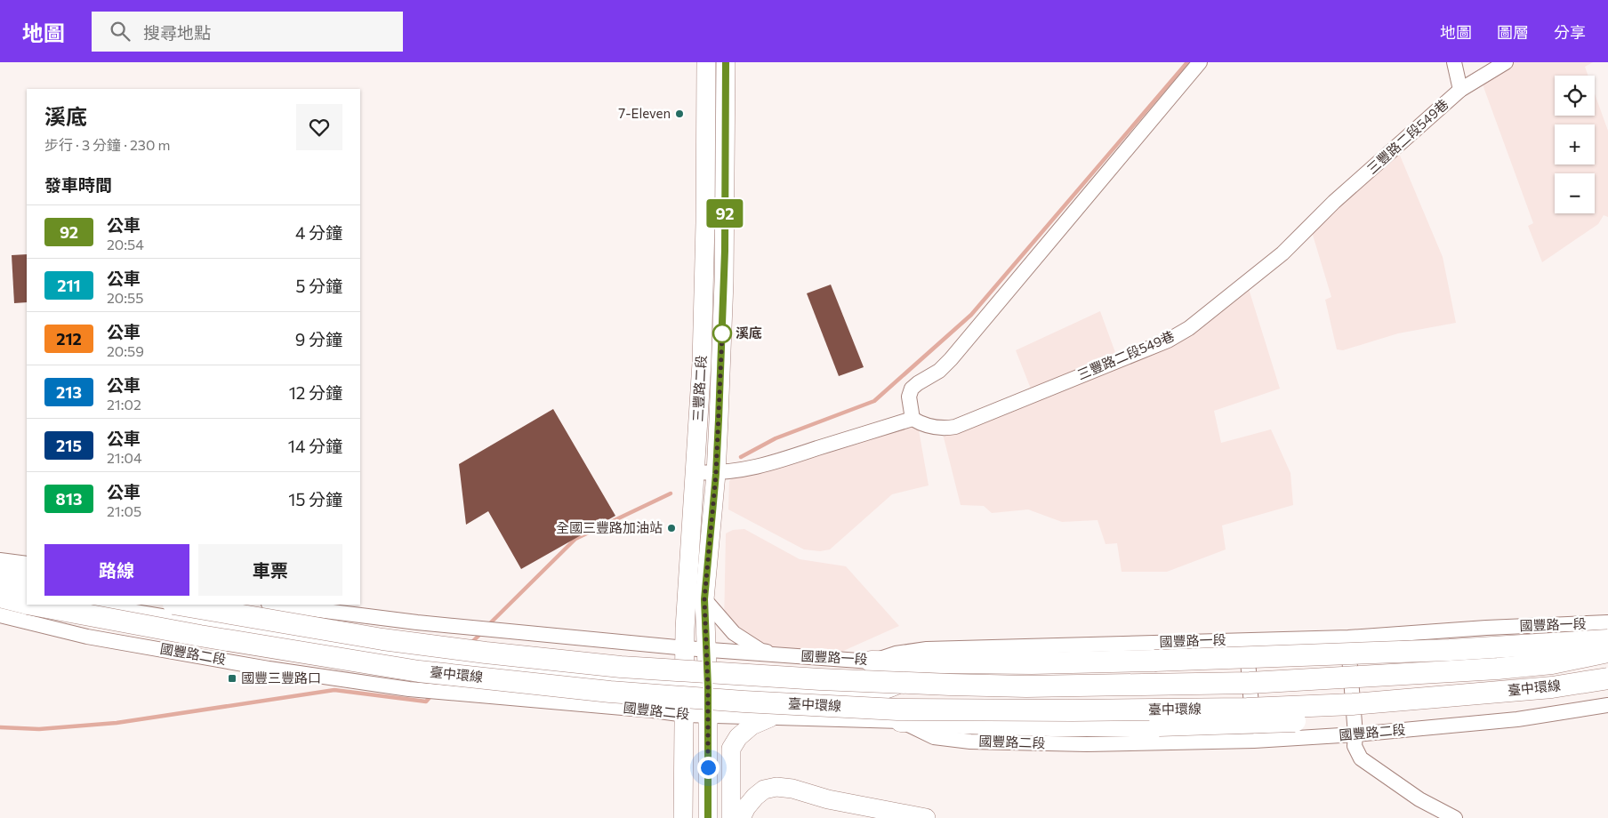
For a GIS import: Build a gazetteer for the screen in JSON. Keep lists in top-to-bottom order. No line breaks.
{"streets":{"highway":["臺中環線"],"main road":["三豐路二段"],"street":["三豐路二段549巷","國豐路一段","國豐路二段"]},"crossings":[["三豐路二段","國豐路二段"]],"places":{"other":["7-Eleven","溪底","全國三豐路加油站"],"transit":["國豐三豐路口"]},"lines":["bus line 92"],"page":{"header":"地圖","search":"搜尋地點","nav":["地圖","圖層","分享"],"on_map":"92","map_buttons":["+","−"],"heading":[["溪底","步行 · 3 分鐘 · 230 m"],"發車時間"],"list":[{"mark":"92","name":"公車","note":"20:54","value":"4 分鐘"},{"mark":"211","name":"公車","note":"20:55","value":"5 分鐘"},{"mark":"212","name":"公車","note":"20:59","value":"9 分鐘"},{"mark":"213","name":"公車","note":"21:02","value":"12 分鐘"},{"mark":"215","name":"公車","note":"21:04","value":"14 分鐘"},{"mark":"813","name":"公車","note":"21:05","value":"15 分鐘"}],"buttons":["路線","車票"]}}
